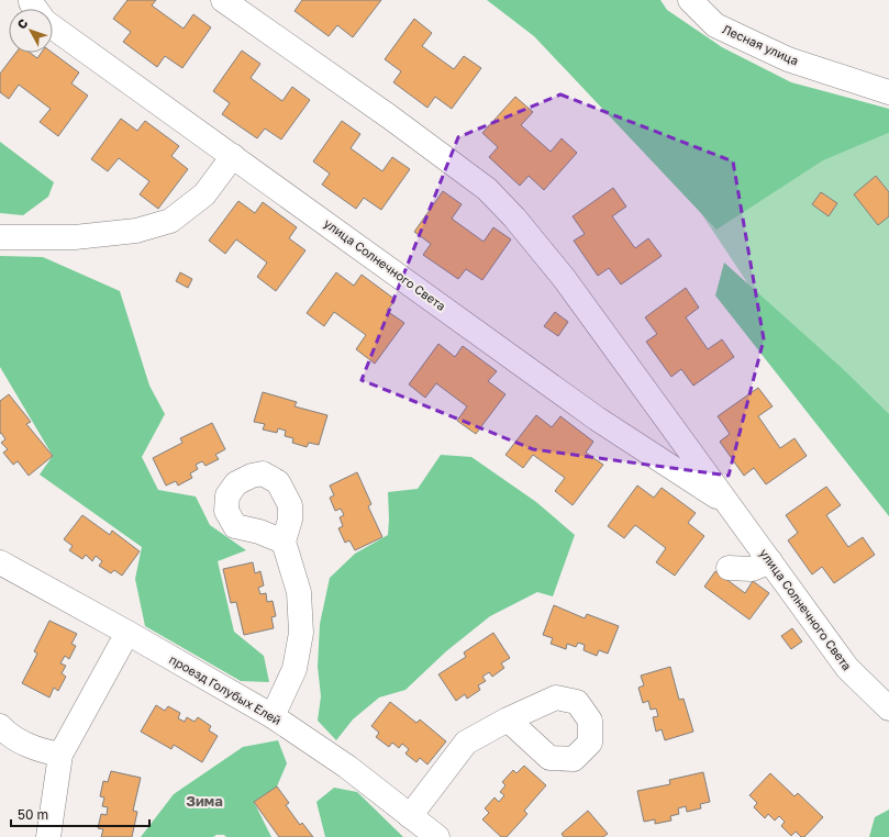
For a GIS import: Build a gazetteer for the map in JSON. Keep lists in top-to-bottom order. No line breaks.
{"streets":{"street":["Лесная улица","улица Солнечного Света","проезд Голубых Елей"]},"districts":["Зима"],"scale_bar":"50 m","north":"top left"}
